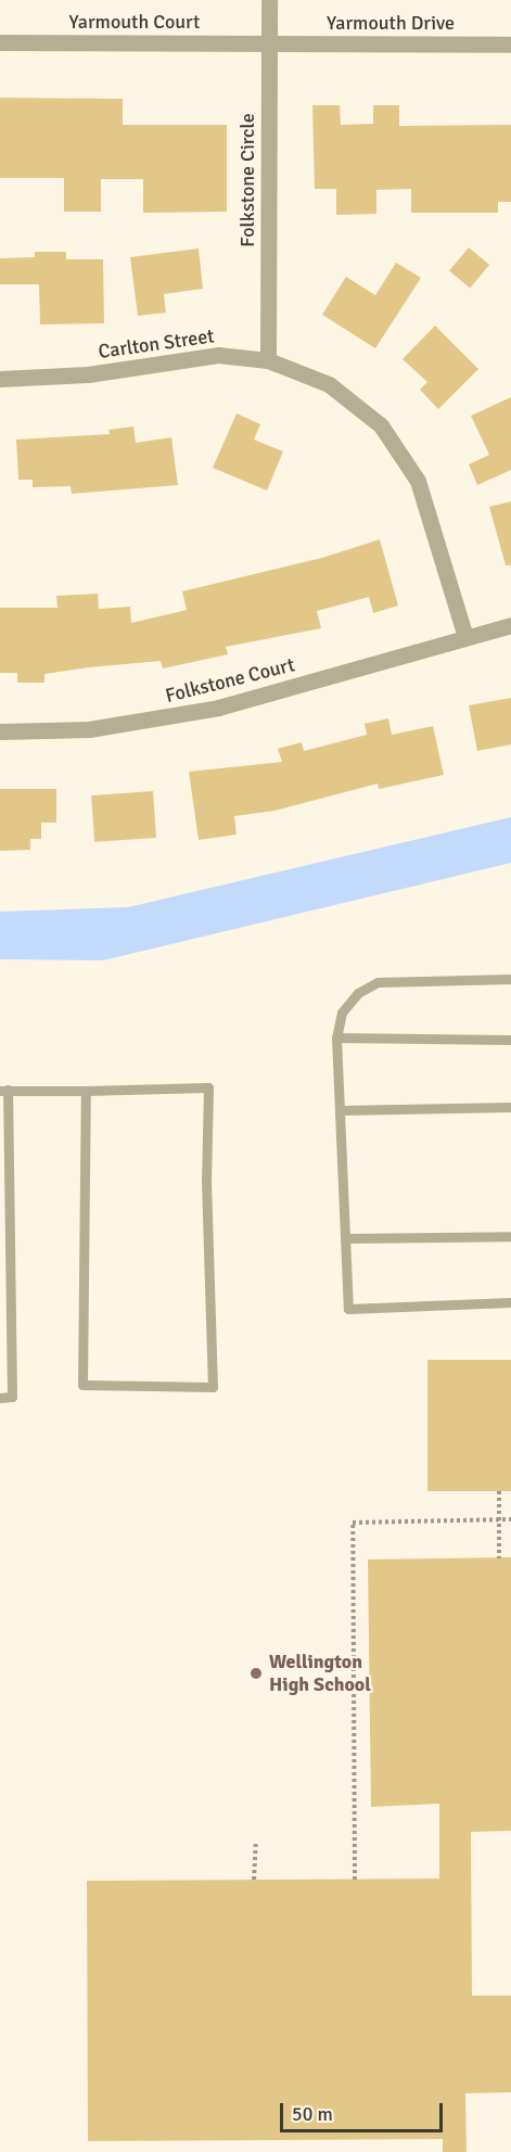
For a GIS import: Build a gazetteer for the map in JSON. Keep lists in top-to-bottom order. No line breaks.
{"streets":{"street":["Yarmouth Court","Yarmouth Drive","Folkstone Circle","Carlton Street","Folkstone Court"]},"crossings":[["Yarmouth Court","Yarmouth Drive"],["Yarmouth Court","Folkstone Circle"],["Yarmouth Drive","Folkstone Circle"],["Folkstone Circle","Carlton Street"],["Carlton Street","Folkstone Court"]],"places":["Wellington High School"],"scale_bar":"50 m"}
